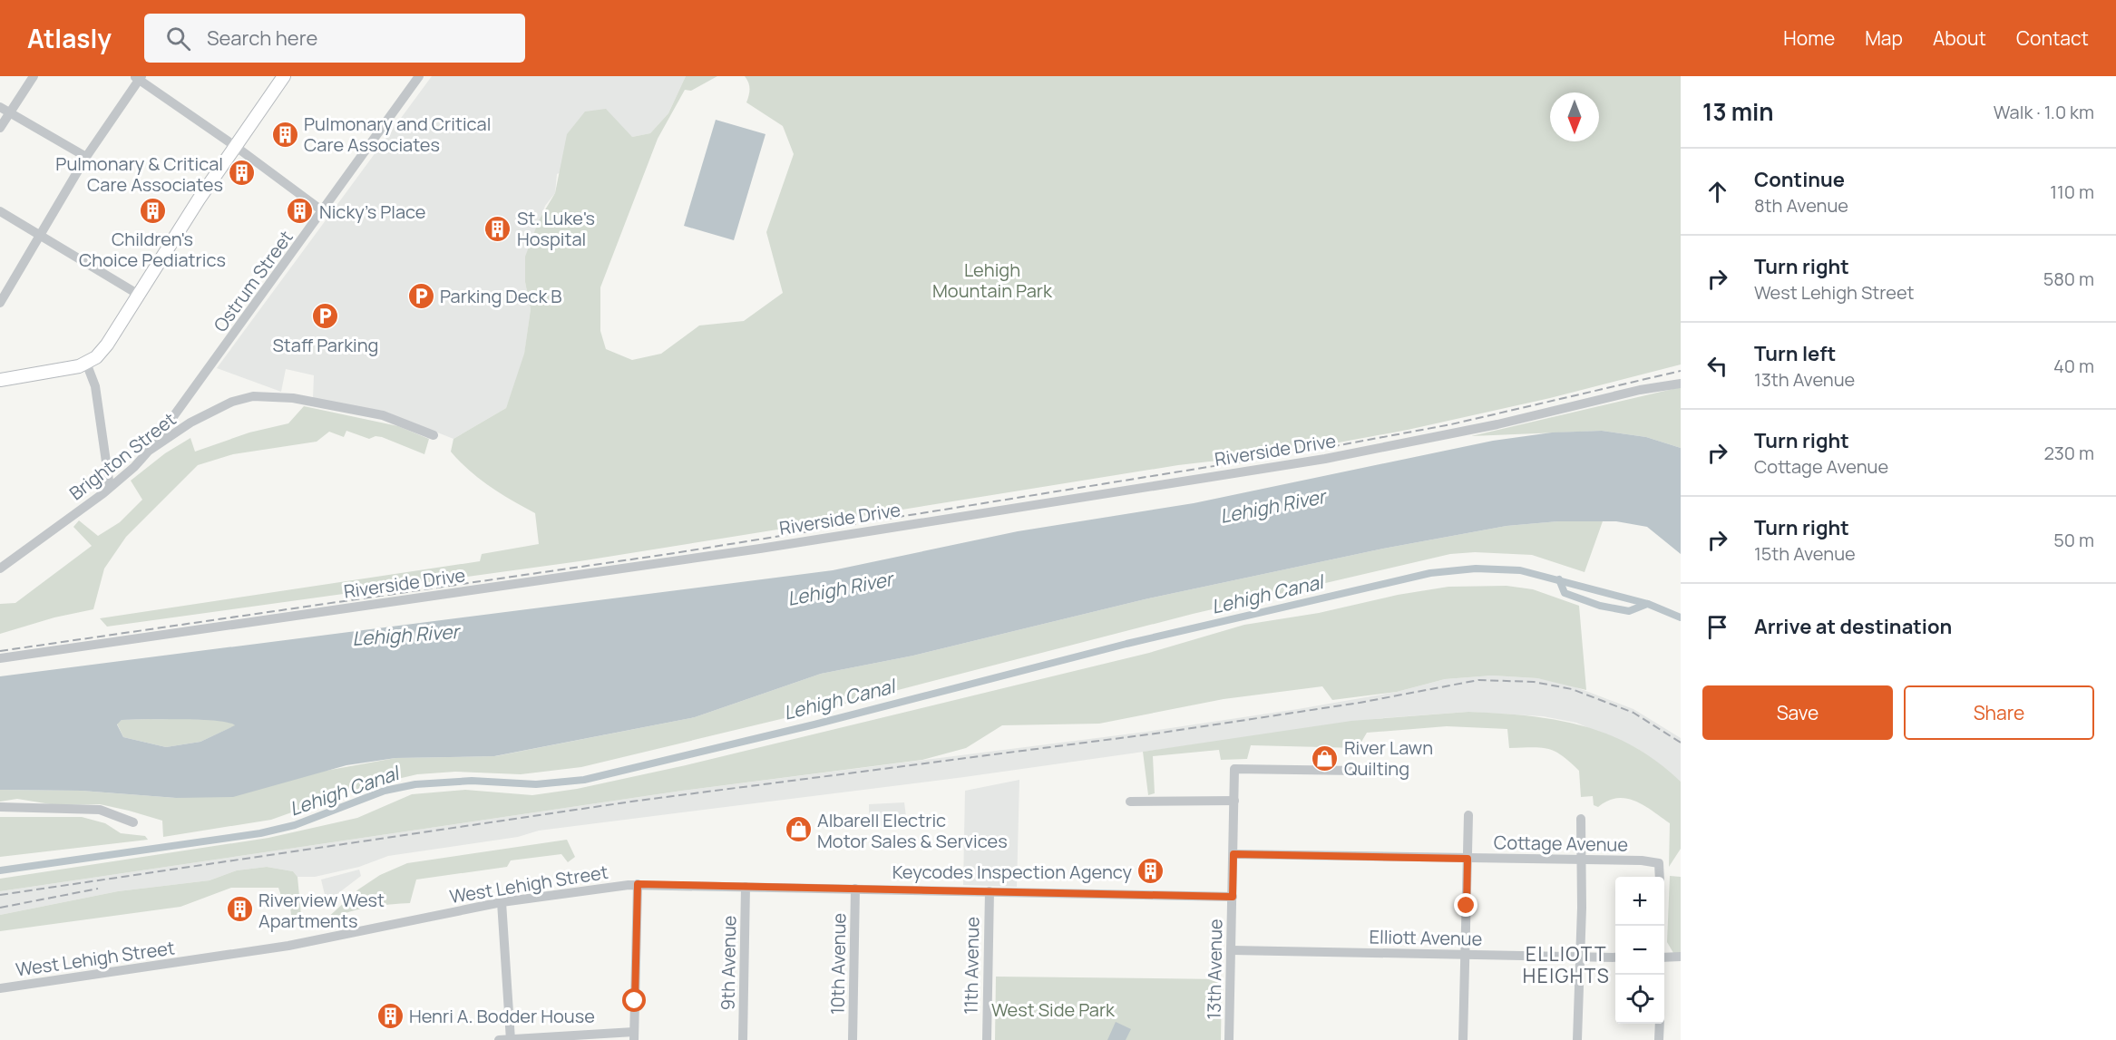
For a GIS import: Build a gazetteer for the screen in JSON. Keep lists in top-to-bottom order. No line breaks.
{"streets":{"street":["Ostrum Street","Riverside Drive","Brighton Street","Cottage Avenue","West Lehigh Street","Elliott Avenue","9th Avenue","10th Avenue","11th Avenue","13th Avenue"]},"crossings":[["Ostrum Street","Brighton Street"],["Cottage Avenue","13th Avenue"],["West Lehigh Street","9th Avenue"],["West Lehigh Street","10th Avenue"],["West Lehigh Street","11th Avenue"],["West Lehigh Street","13th Avenue"],["Elliott Avenue","13th Avenue"]],"districts":["ELLIOTT HEIGHTS"],"water":["Lehigh River","Lehigh Canal"],"parks":["Lehigh Mountain Park","West Side Park"],"places":{"building":["Pulmonary and Critical Care Associates","Pulmonary & Critical Care Associates","Children's Choice Pediatrics","Nicky's Place","St. Luke's Hospital","Keycodes Inspection Agency","Riverview West Apartments","Henri A. Bodder House"],"parking":["Parking Deck B","Staff Parking"],"shop":["River Lawn Quilting","Albarell Electric Motor Sales & Services"]},"north":"bottom","page":{"header":"Atlasly","search":"Search here","nav":["Home","Map","About","Contact"],"heading":["13 min","Walk · 1.0 km"],"list":[["Continue","8th Avenue","110 m"],["Turn right","West Lehigh Street","580 m"],["Turn left","13th Avenue","40 m"],["Turn right","Cottage Avenue","230 m"],["Turn right","15th Avenue","50 m"],"Arrive at destination"],"buttons":["Save","Share"],"map_buttons":["+","−"]}}
